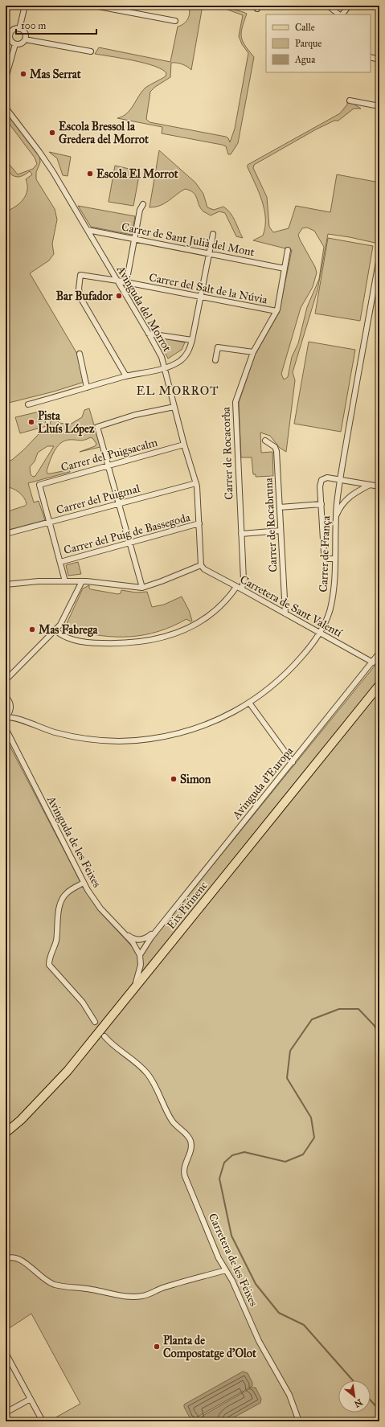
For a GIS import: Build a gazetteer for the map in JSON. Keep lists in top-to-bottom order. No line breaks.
{"streets":{"main road":["Eix Pirinenc"],"street":["Carrer de Sant Julià del Mont","Carrer del Salt de la Núvia","Avinguda del Morrot","Carrer de Rocacorba","Carrer del Puigsacalm","Carrer del Puigmal","Carrer de Rocabruna","Carrer del Puig de Bassegoda","Carrer de França","Carretera de Sant Valentí","Avinguda d'Europa","Avinguda de les Feixes","Carretera de les Feixes"]},"crossings":[["Carrer de Sant Julià del Mont","Avinguda del Morrot"],["Carrer de Sant Julià del Mont","Carrer de Rocacorba"],["Carrer del Salt de la Núvia","Avinguda del Morrot"],["Carrer del Salt de la Núvia","Carrer de Rocacorba"],["Avinguda del Morrot","Carrer del Puigsacalm"],["Avinguda del Morrot","Carrer del Puigmal"],["Avinguda del Morrot","Carrer del Puig de Bassegoda"],["Avinguda del Morrot","Carretera de Sant Valentí"],["Carrer de Rocacorba","Carretera de Sant Valentí"],["Carrer del Puigsacalm","Carrer del Puigmal"],["Carrer de Rocabruna","Carretera de Sant Valentí"],["Carrer de França","Carretera de Sant Valentí"],["Carretera de Sant Valentí","Avinguda d'Europa"],["Avinguda d'Europa","Avinguda de les Feixes"]],"districts":["EL MORROT"],"places":["Mas Serrat","Escola Bressol la Gredera del Morrot","Escola El Morrot","Bar Bufador","Pista Lluís López","Mas Fabrega","Simon","Planta de Compostatge d'Olot"],"legend":["Calle","Parque","Agua"],"scale_bar":"100 m","north":"bottom right"}
